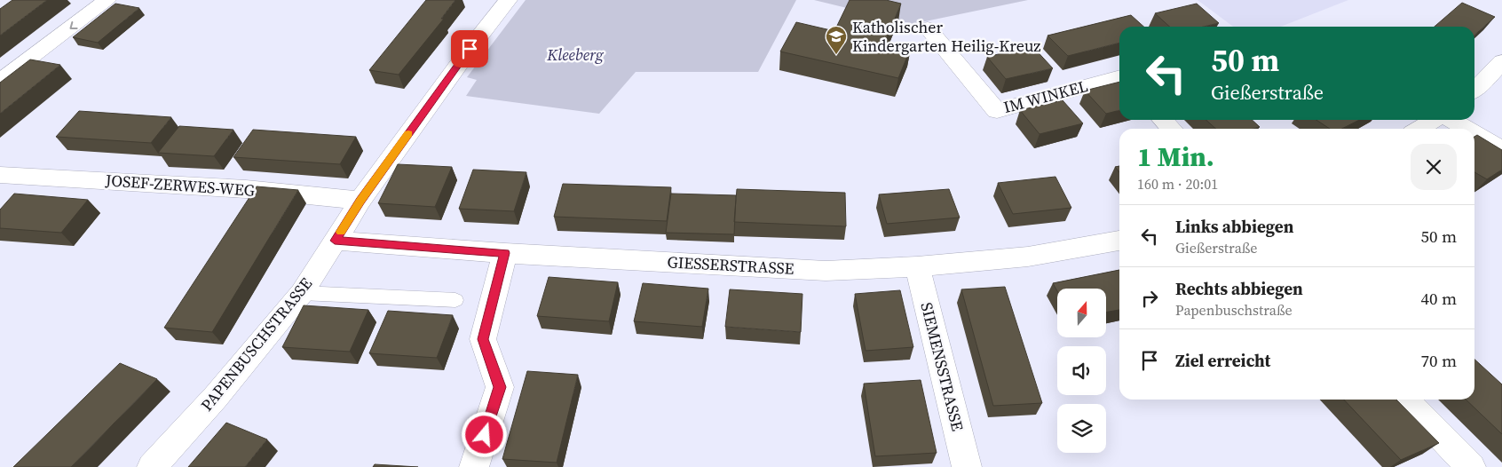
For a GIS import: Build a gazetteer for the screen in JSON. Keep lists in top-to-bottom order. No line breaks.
{"streets":{"street":["IM WINKEL","JOSEF-ZERWES-WEG","GIESSERSTRASSE","PAPENBUSCHSTRASSE","SIEMENSSTRASSE"]},"crossings":[["JOSEF-ZERWES-WEG","PAPENBUSCHSTRASSE"],["GIESSERSTRASSE","PAPENBUSCHSTRASSE"],["GIESSERSTRASSE","SIEMENSSTRASSE"]],"parks":["Kleeberg"],"places":{"school or university":["Katholischer Kindergarten Heilig-Kreuz"]},"north":"top","page":{"turn":["50 m","Gießerstraße"],"heading":["1 Min.","160 m · 20:01"],"list":[{"name":"Links abbiegen","note":"Gießerstraße","value":"50 m"},{"name":"Rechts abbiegen","note":"Papenbuschstraße","value":"40 m"},{"name":"Ziel erreicht","value":"70 m"}]}}
